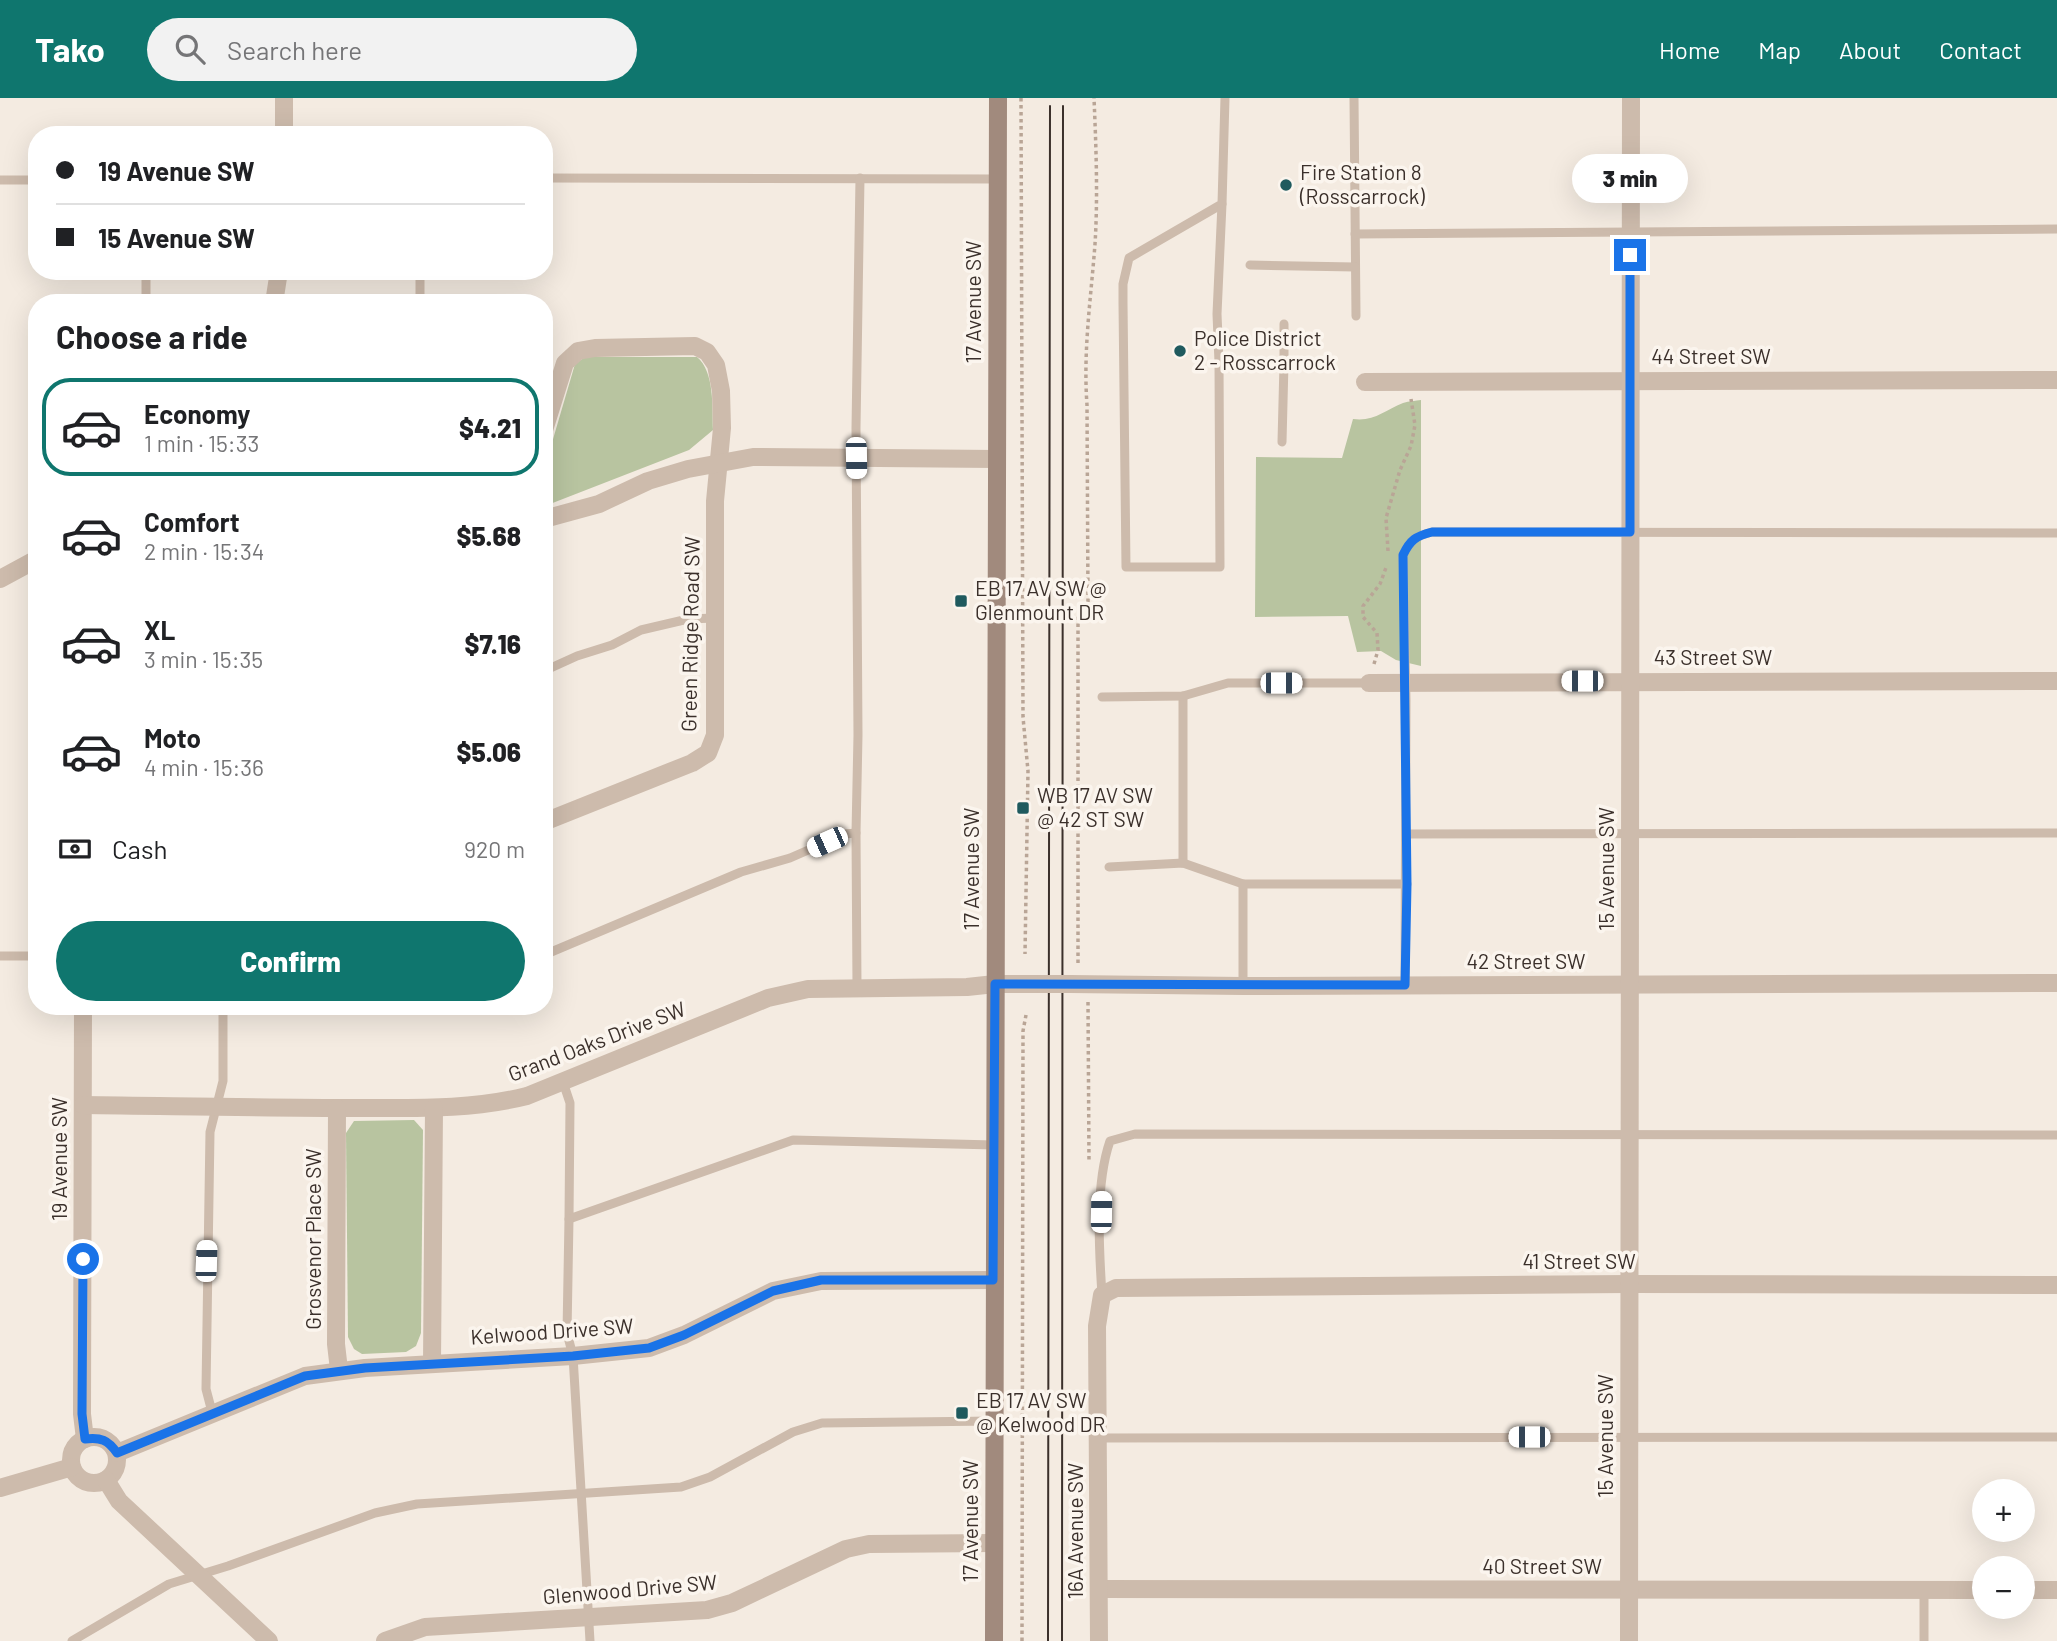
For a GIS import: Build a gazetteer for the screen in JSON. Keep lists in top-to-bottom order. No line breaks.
{"streets":{"main road":["17 Avenue SW"],"street":["44 Street SW","Green Ridge Road SW","43 Street SW","15 Avenue SW","42 Street SW","Grand Oaks Drive SW","19 Avenue SW","Grosvenor Place SW","41 Street SW","Kelwood Drive SW","16A Avenue SW","40 Street SW","Glenwood Drive SW"]},"crossings":[["17 Avenue SW","42 Street SW"],["17 Avenue SW","Grand Oaks Drive SW"],["17 Avenue SW","Kelwood Drive SW"],["17 Avenue SW","Glenwood Drive SW"],["44 Street SW","15 Avenue SW"],["43 Street SW","15 Avenue SW"],["15 Avenue SW","42 Street SW"],["15 Avenue SW","41 Street SW"],["15 Avenue SW","40 Street SW"],["42 Street SW","Grand Oaks Drive SW"],["Grand Oaks Drive SW","19 Avenue SW"],["Grand Oaks Drive SW","Grosvenor Place SW"],["19 Avenue SW","Kelwood Drive SW"],["Grosvenor Place SW","Kelwood Drive SW"],["41 Street SW","16A Avenue SW"],["16A Avenue SW","40 Street SW"]],"places":{"other":["Fire Station 8 (Rosscarrock)","Police District 2 - Rosscarrock"],"transit":["EB 17 AV SW @ Glenmount DR","WB 17 AV SW @ 42 ST SW","EB 17 AV SW @ Kelwood DR"]},"page":{"header":"Tako","search":"Search here","nav":["Home","Map","About","Contact"],"banner":["19 Avenue SW","15 Avenue SW"],"bubble":"3 min","heading":"Choose a ride","list":[{"name":"Economy","note":"1 min · 15:33","value":"$4.21"},{"name":"Comfort","note":"2 min · 15:34","value":"$5.68"},{"name":"XL","note":"3 min · 15:35","value":"$7.16"},{"name":"Moto","note":"4 min · 15:36","value":"$5.06"}],"pay":["Cash","920 m"],"buttons":"Confirm","map_buttons":["+","−"]}}
